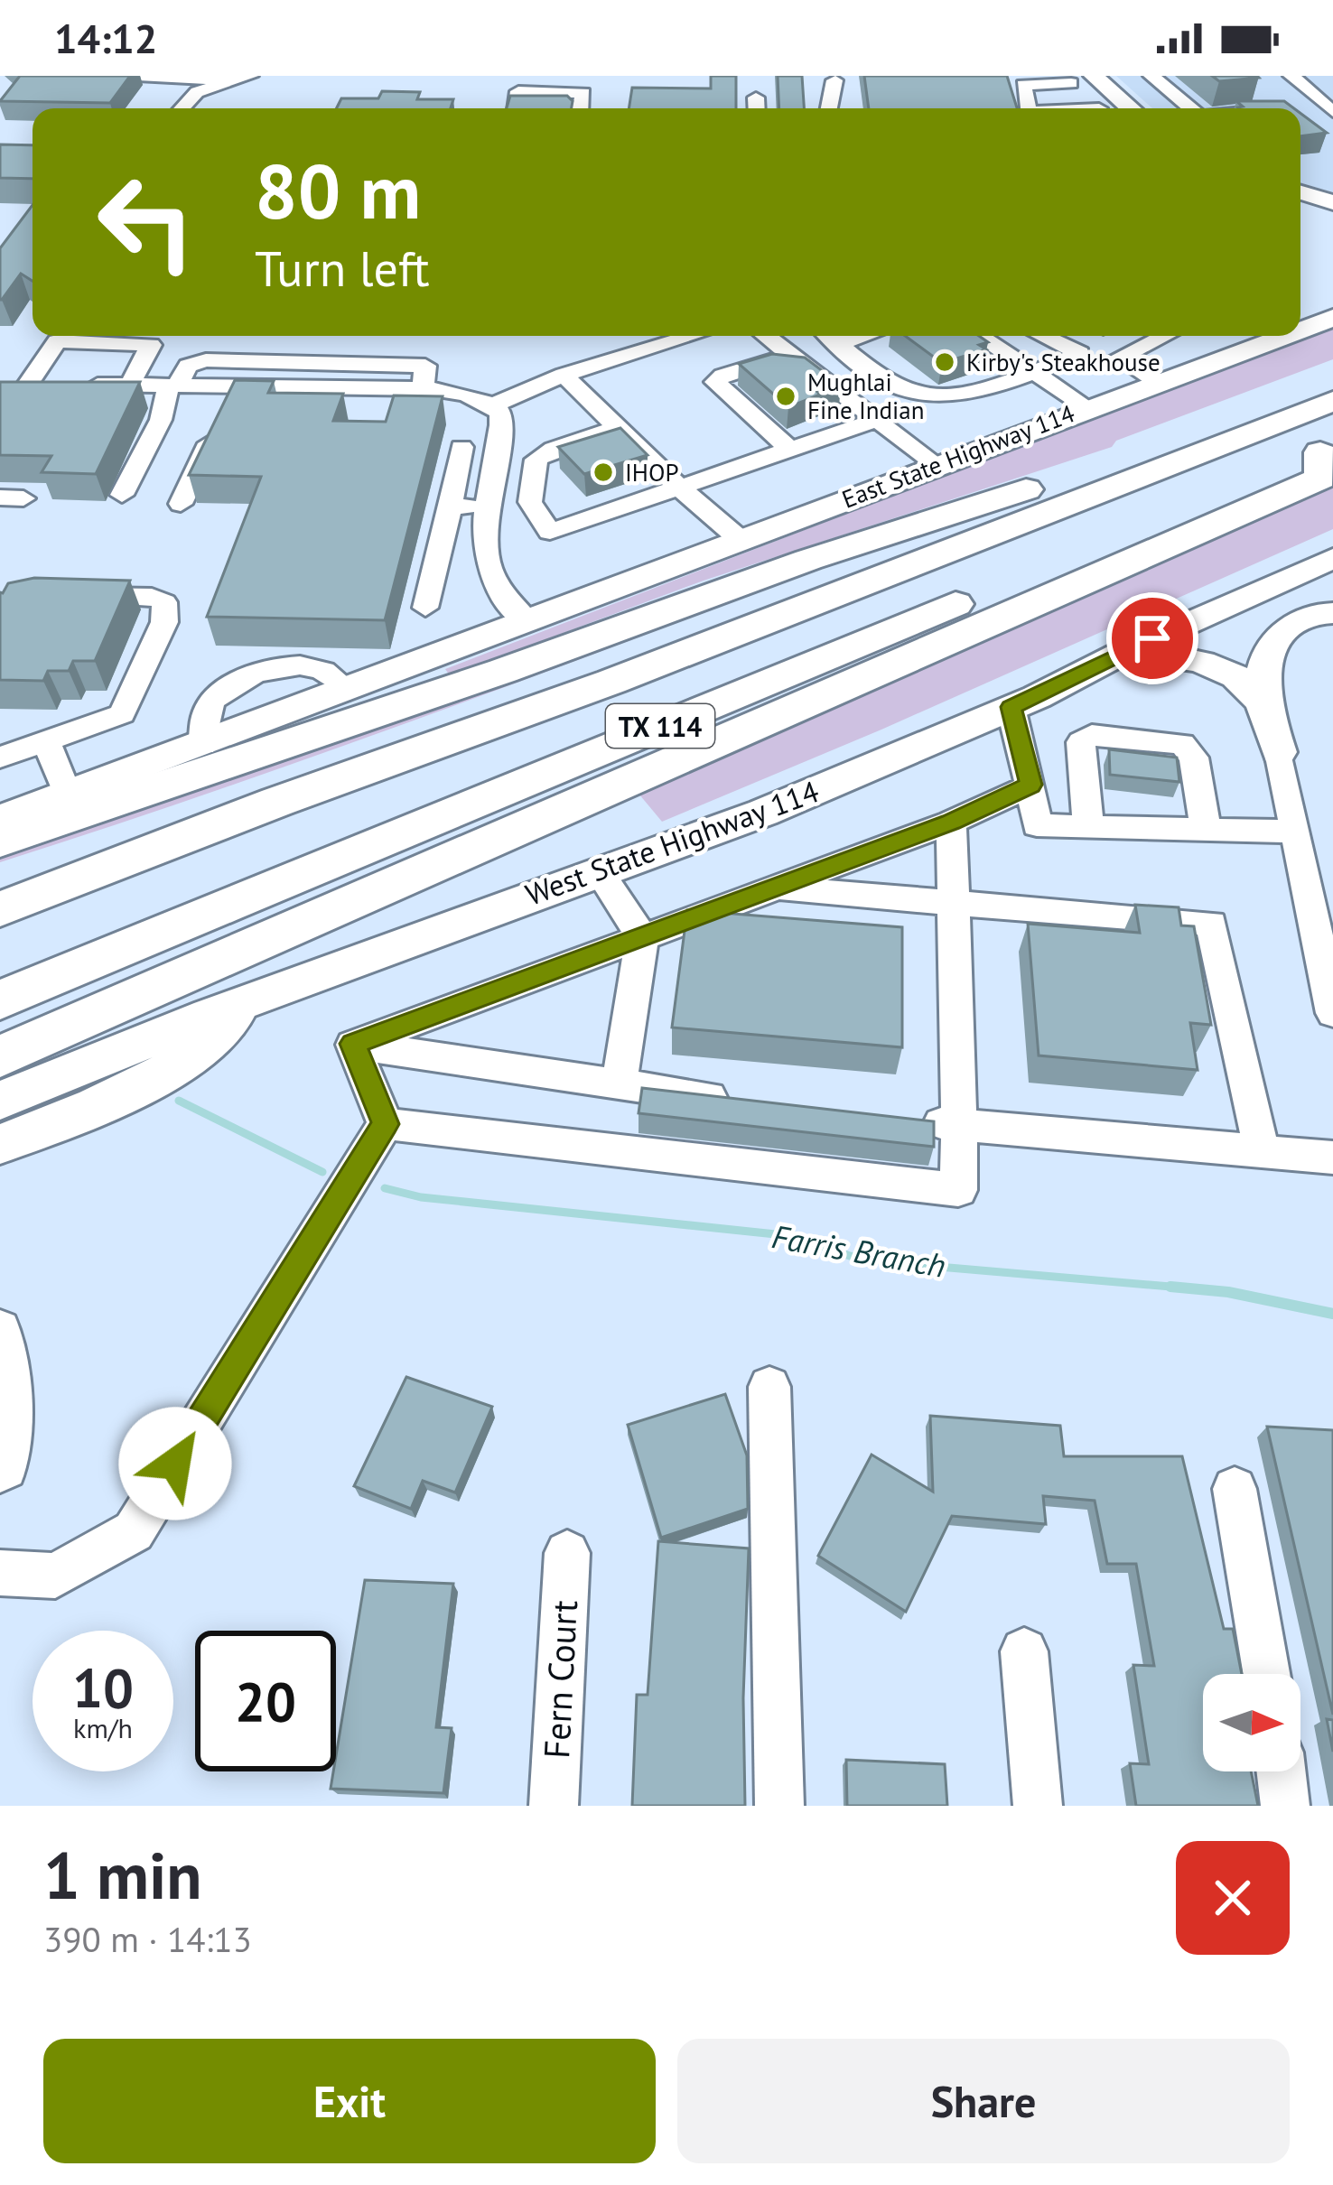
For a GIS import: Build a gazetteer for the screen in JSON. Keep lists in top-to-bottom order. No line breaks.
{"streets":{"highway":["TX 114"],"main road":["East State Highway 114","West State Highway 114"],"street":["Fern Court"]},"water":["Farris Branch"],"places":["Kirby's Steakhouse","Mughlai Fine Indian","IHOP"],"north":"right","page":{"status":"14:12","turn":["80 m","Turn left"],"speed":"10 km/h","limit":"20","heading":["1 min","390 m · 14:13"],"buttons":["Exit","Share"]}}
